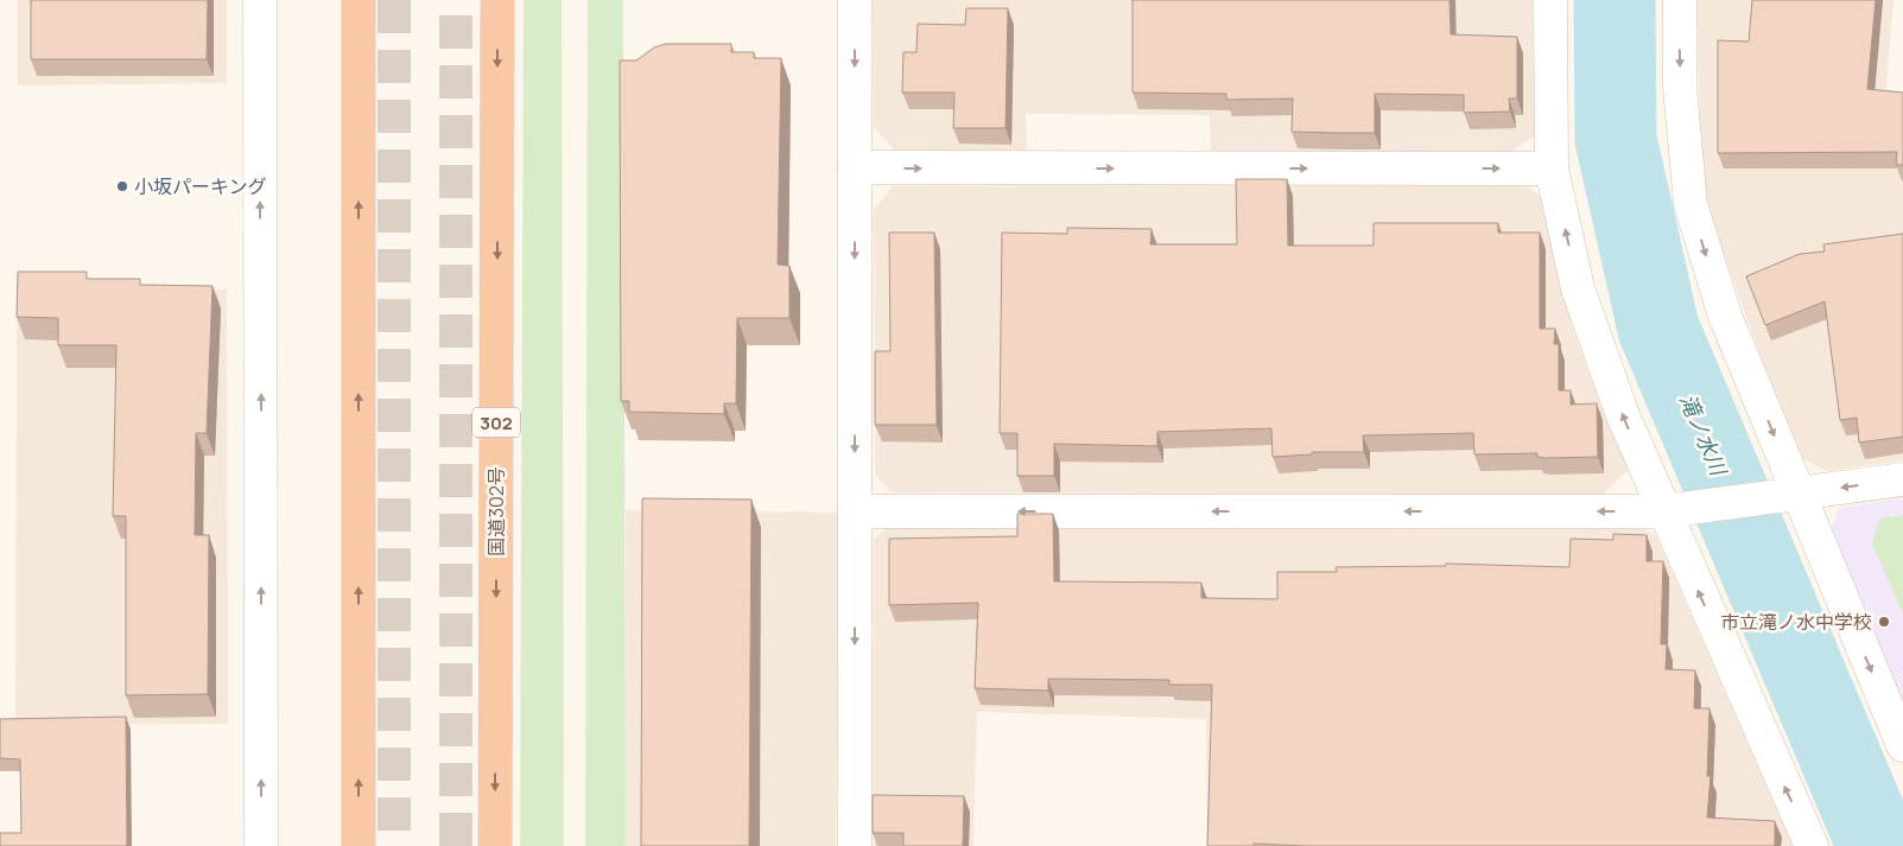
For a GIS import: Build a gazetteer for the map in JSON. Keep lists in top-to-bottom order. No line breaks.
{"streets":{"highway":["302","国道302号"]},"water":["滝ノ水川"],"places":["小坂パーキング","市立滝ノ水中学校"]}
